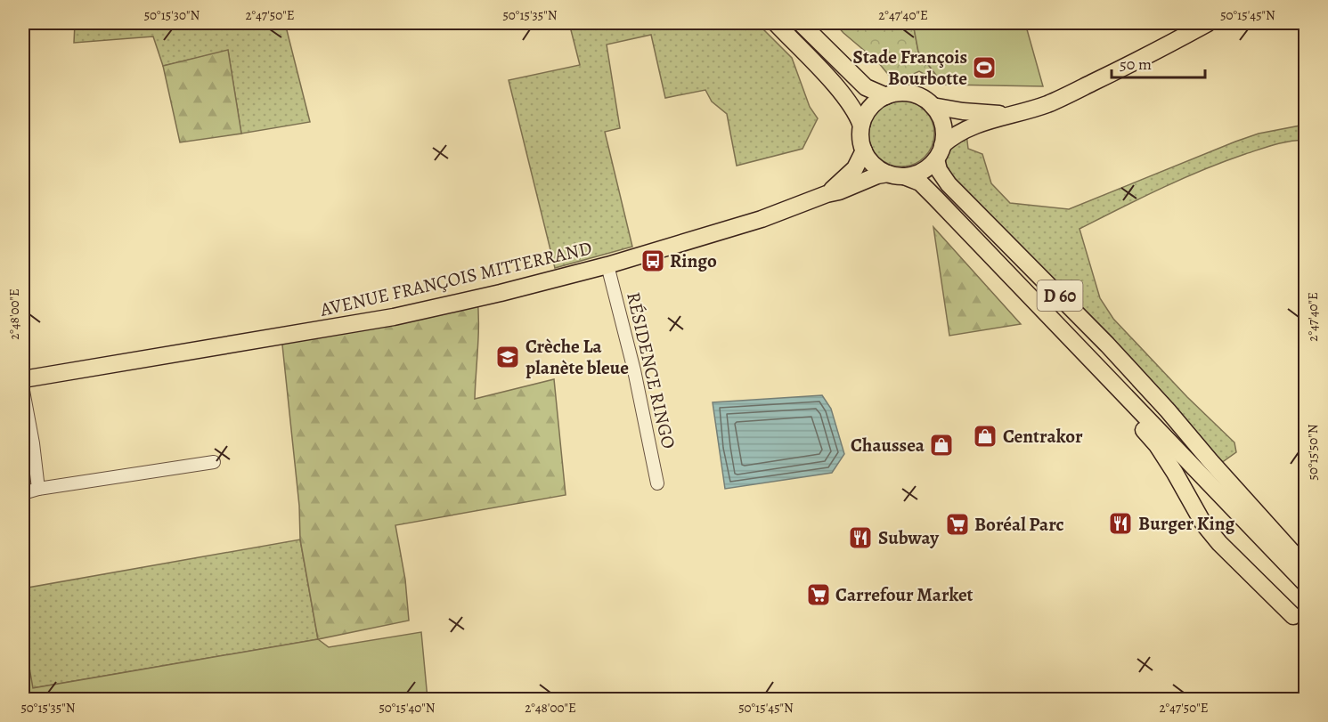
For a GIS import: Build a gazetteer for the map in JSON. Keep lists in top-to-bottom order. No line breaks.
{"streets":{"main road":["AVENUE FRANÇOIS MITTERRAND","D 60"],"street":["RÉSIDENCE RINGO"]},"crossings":[["AVENUE FRANÇOIS MITTERRAND","D 60"],["AVENUE FRANÇOIS MITTERRAND","RÉSIDENCE RINGO"]],"places":{"sports":["Stade François Bourbotte"],"bus stop":["Ringo"],"school or university":["Crèche La planète bleue"],"shop":["Centrakor","Chaussea"],"restaurant":["Burger King","Subway"],"supermarket":["Boréal Parc","Carrefour Market"]},"scale_bar":"50 m","coordinates":["50°15'30\"N","2°47'50\"E","50°15'35\"N","2°47'40\"E","50°15'45\"N","2°48'00\"E","50°15'50\"N","50°15'40\"N"]}
